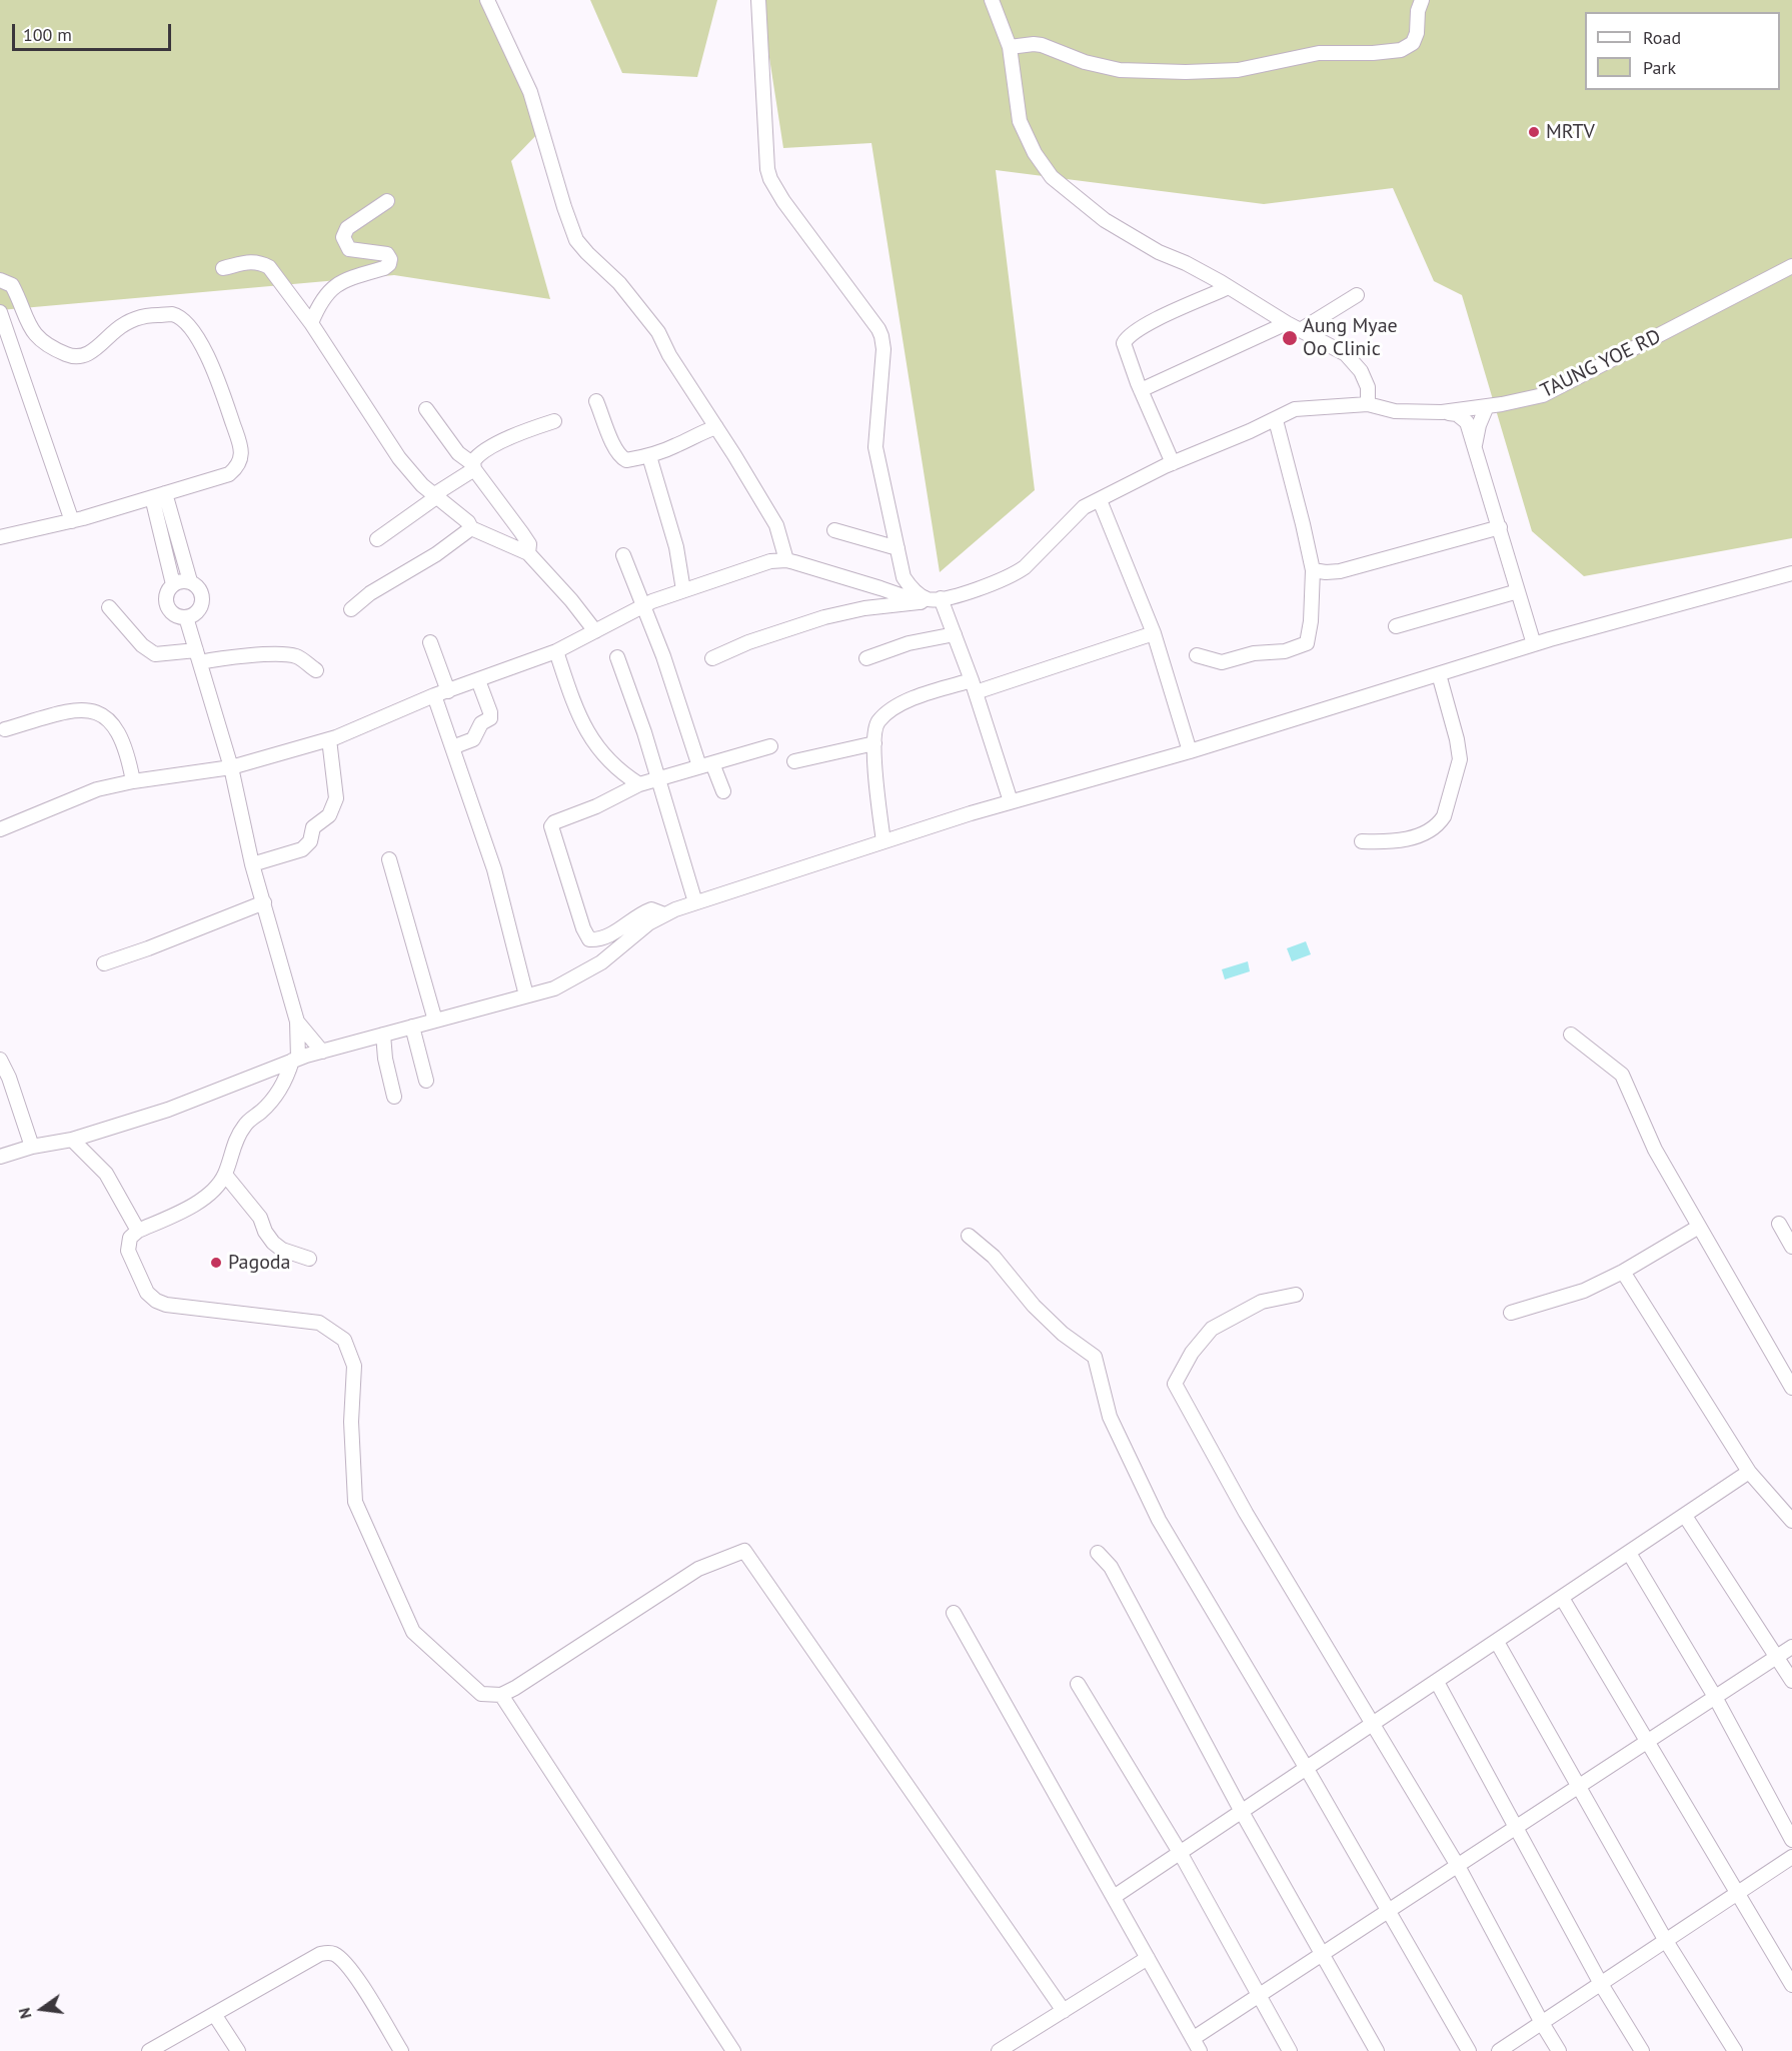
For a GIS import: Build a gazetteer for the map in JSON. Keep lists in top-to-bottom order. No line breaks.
{"streets":{"street":["TAUNG YOE RD"]},"places":["MRTV","Aung Myae Oo Clinic","Pagoda"],"legend":["Road","Park"],"scale_bar":"100 m","north":"left"}
